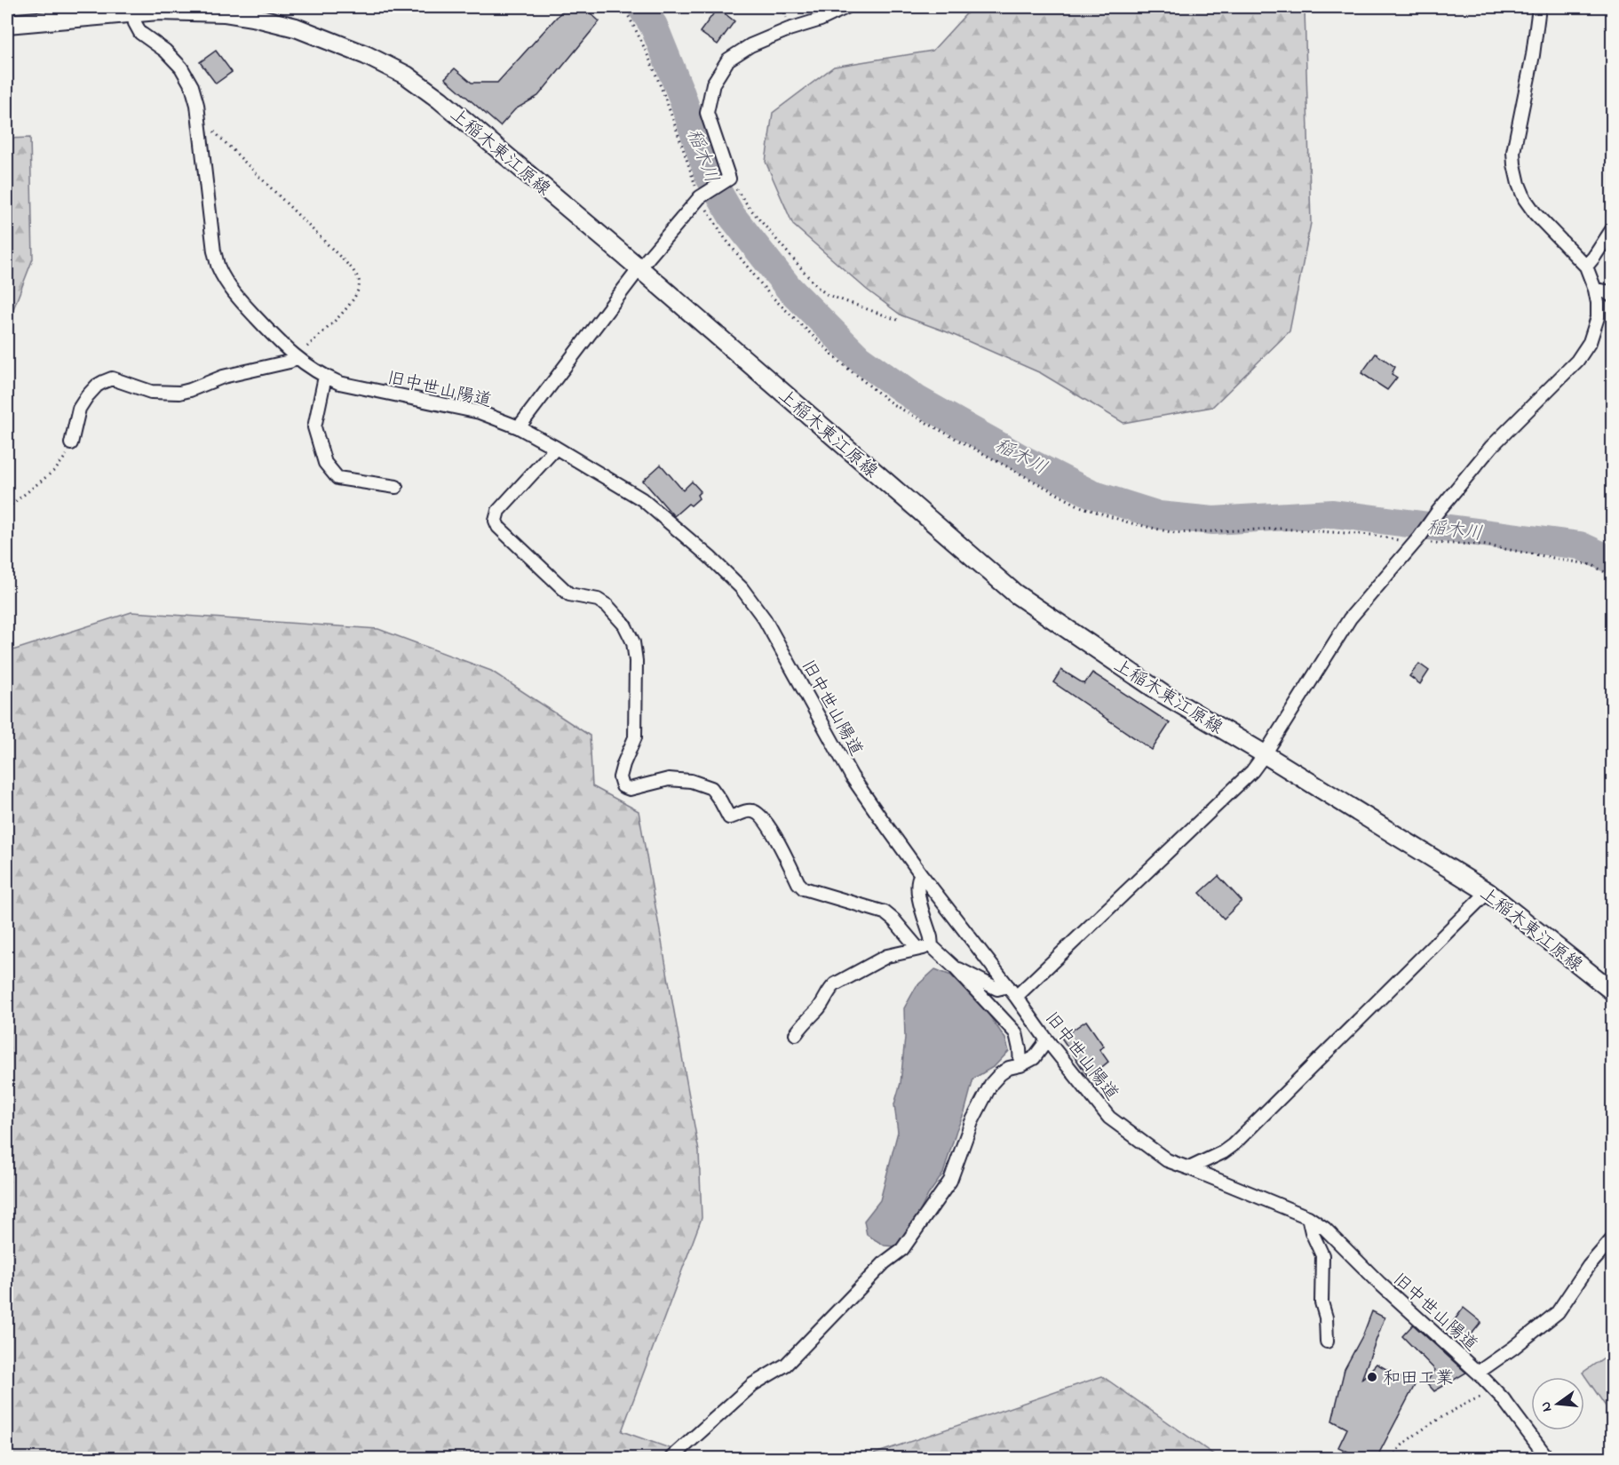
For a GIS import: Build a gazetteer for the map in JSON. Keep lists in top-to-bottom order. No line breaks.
{"streets":{"main road":["上稲木東江原線"],"street":["旧中世山陽道"]},"crossings":[["上稲木東江原線","旧中世山陽道"]],"water":["稲木川"],"places":["和田工業"],"north":"left"}
